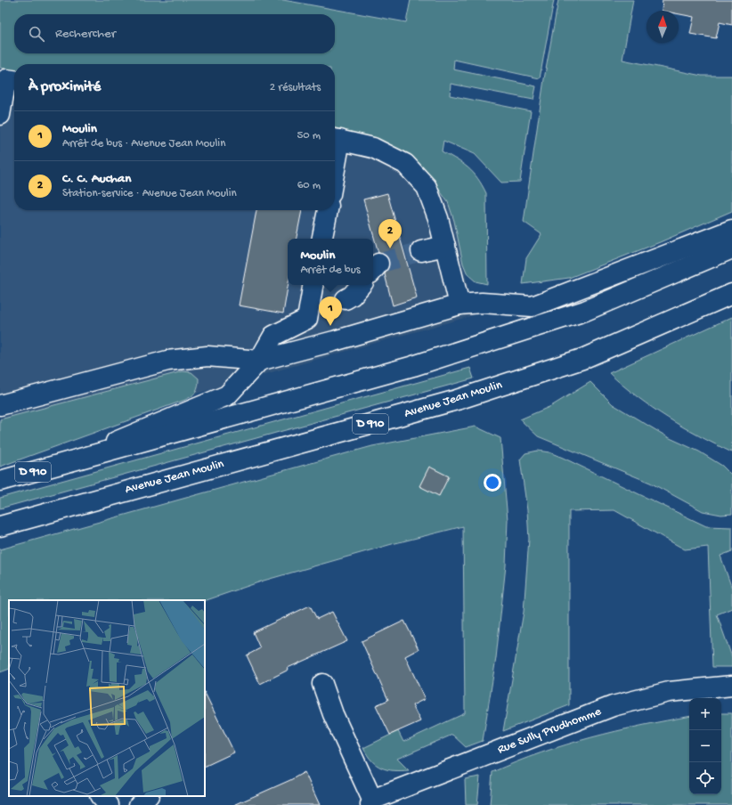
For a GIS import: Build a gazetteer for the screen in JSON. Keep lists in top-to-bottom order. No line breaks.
{"streets":{"main road":["Avenue Jean Moulin","D 910","Rue Sully Prudhomme"]},"north":"top","page":{"search":"Rechercher","heading":["À proximité","2 résultats"],"list":[{"mark":"1","name":"Moulin","note":"Arrêt de bus · Avenue Jean Moulin","value":"50 m"},{"mark":"2","name":"C. C. Auchan","note":"Station-service · Avenue Jean Moulin","value":"60 m"}],"pins":["2","1"],"popup":["Moulin","Arrêt de bus"],"map_buttons":["+","−"]}}
